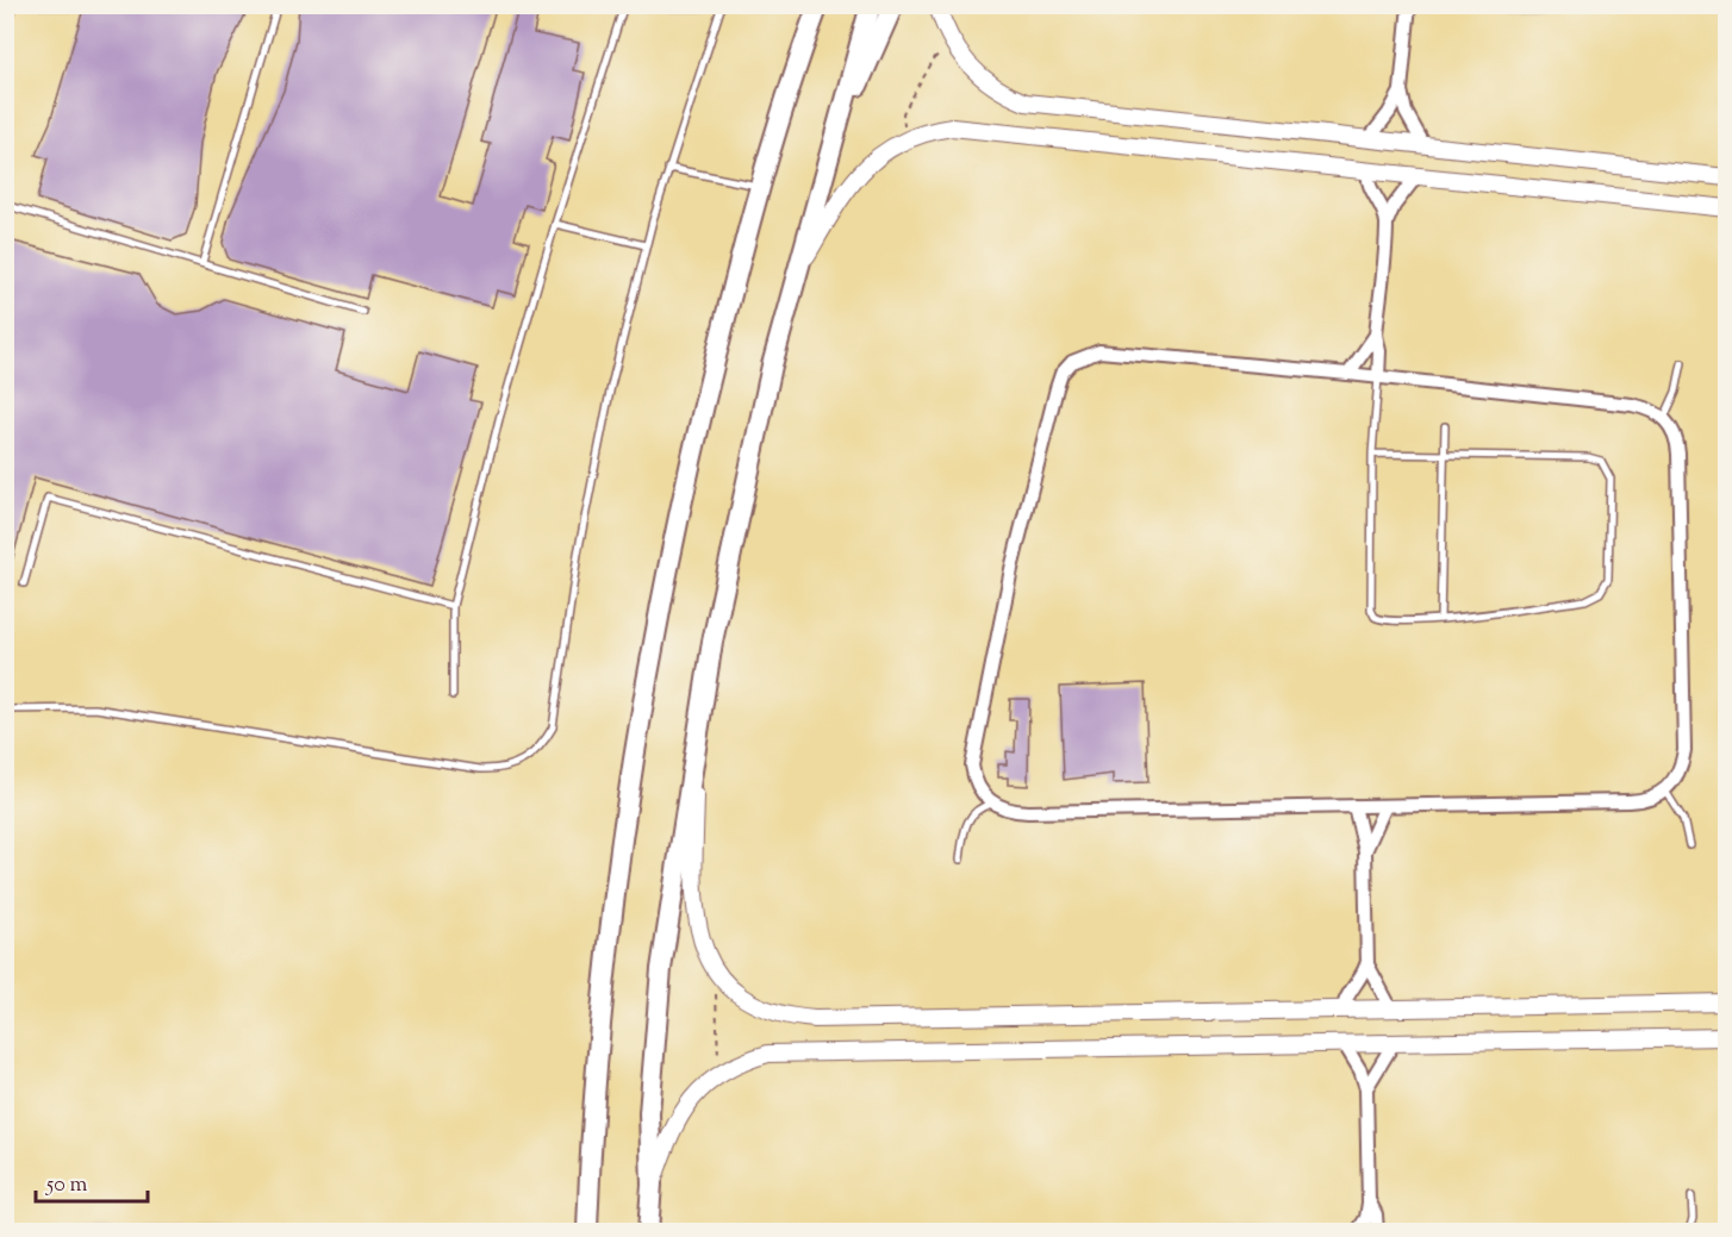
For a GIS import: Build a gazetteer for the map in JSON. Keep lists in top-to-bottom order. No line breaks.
{"scale_bar":"50 m"}
